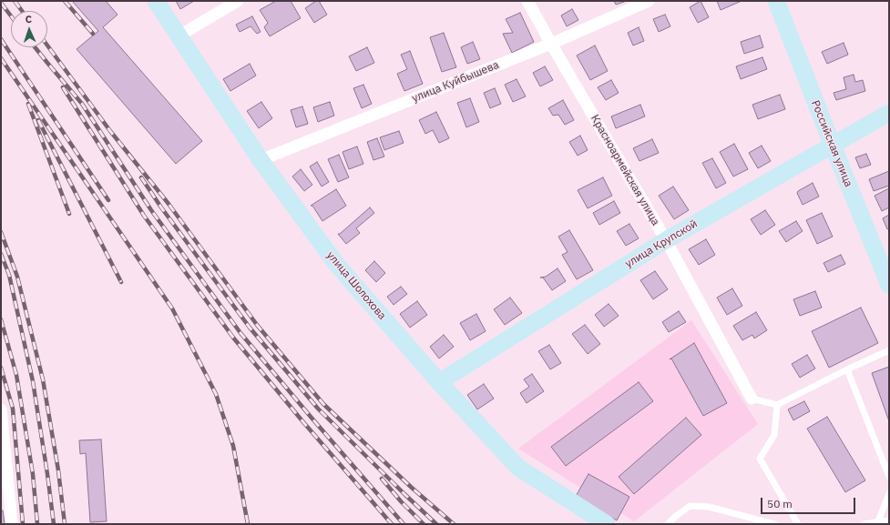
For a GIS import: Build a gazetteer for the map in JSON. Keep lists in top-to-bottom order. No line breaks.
{"streets":{"street":["улица Куйбышева","Российская улица","Красноармейская улица","улица Крупской","улица Шолохова"]},"crossings":[["улица Куйбышева","Красноармейская улица"],["улица Куйбышева","улица Шолохова"],["Российская улица","улица Крупской"],["Красноармейская улица","улица Крупской"],["улица Крупской","улица Шолохова"]],"scale_bar":"50 m","north":"top"}
